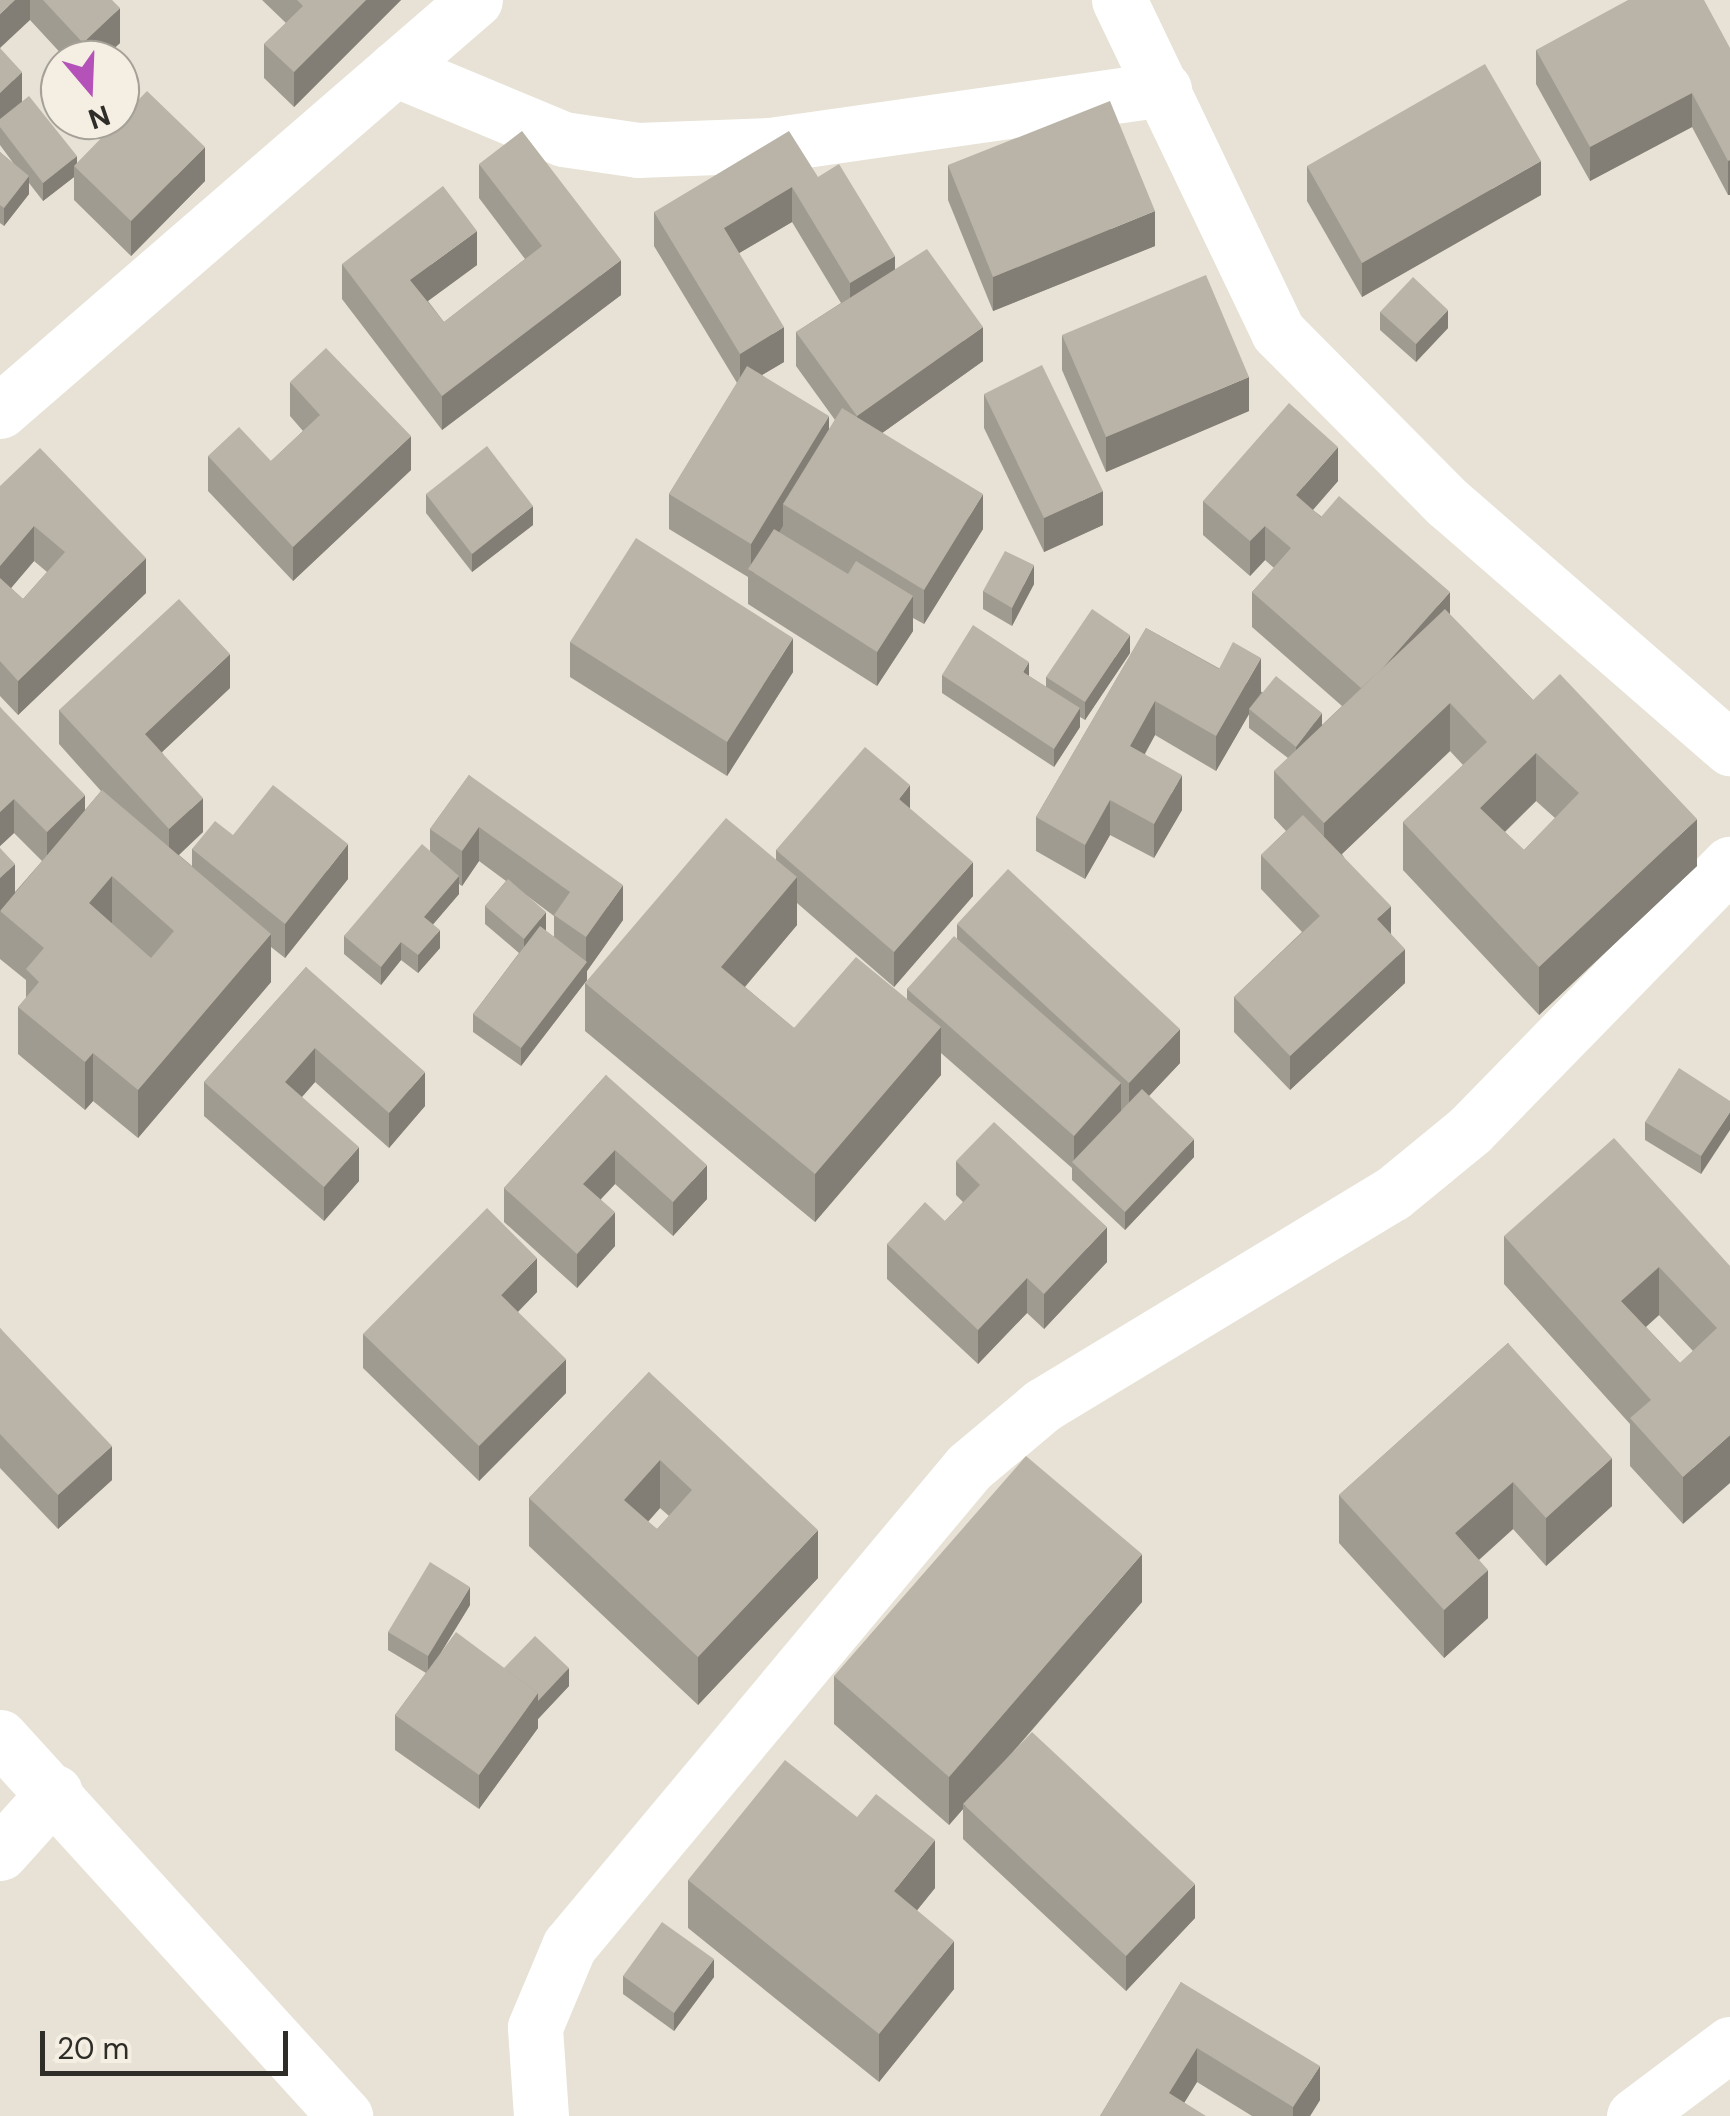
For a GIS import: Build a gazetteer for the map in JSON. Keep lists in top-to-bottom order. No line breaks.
{"scale_bar":"20 m","north":"bottom"}
